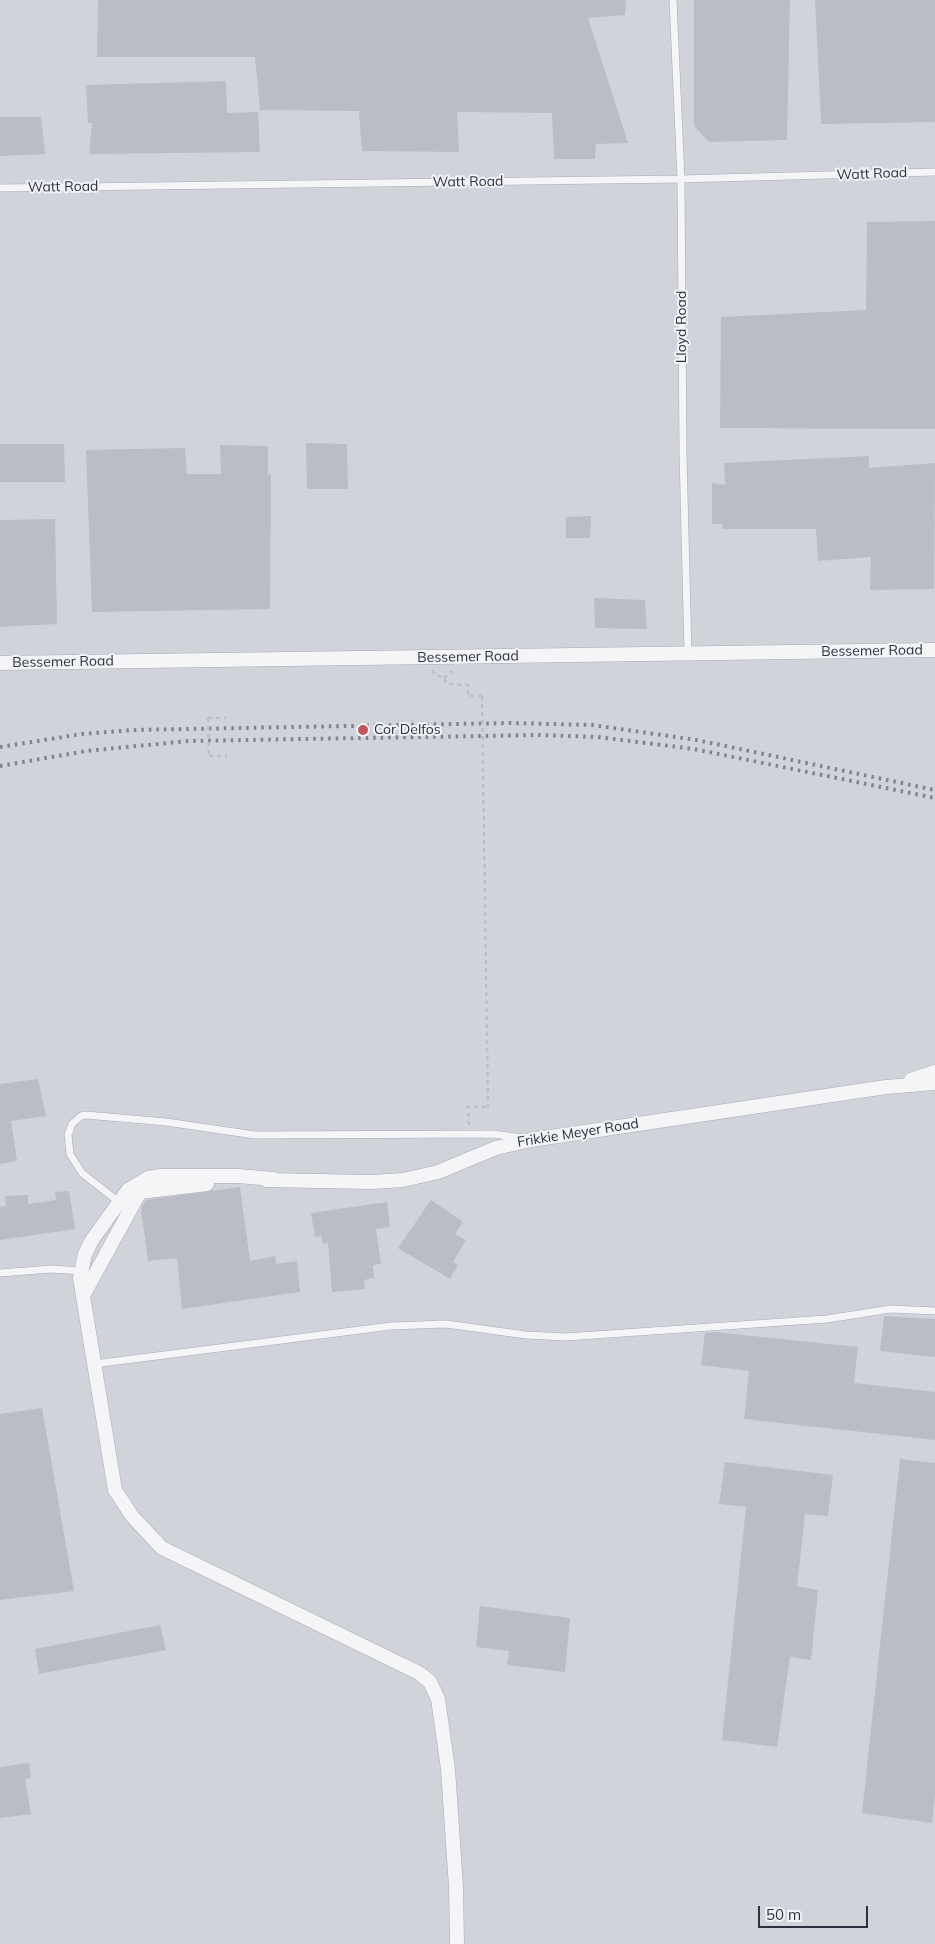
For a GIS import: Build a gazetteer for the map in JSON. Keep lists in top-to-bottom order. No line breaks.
{"streets":{"street":["Bessemer Road","Frikkie Meyer Road"],"lane":["Watt Road","Lloyd Road"]},"crossings":[["Watt Road","Lloyd Road"],["Lloyd Road","Bessemer Road"]],"places":["Cor Delfos"],"scale_bar":"50 m"}
